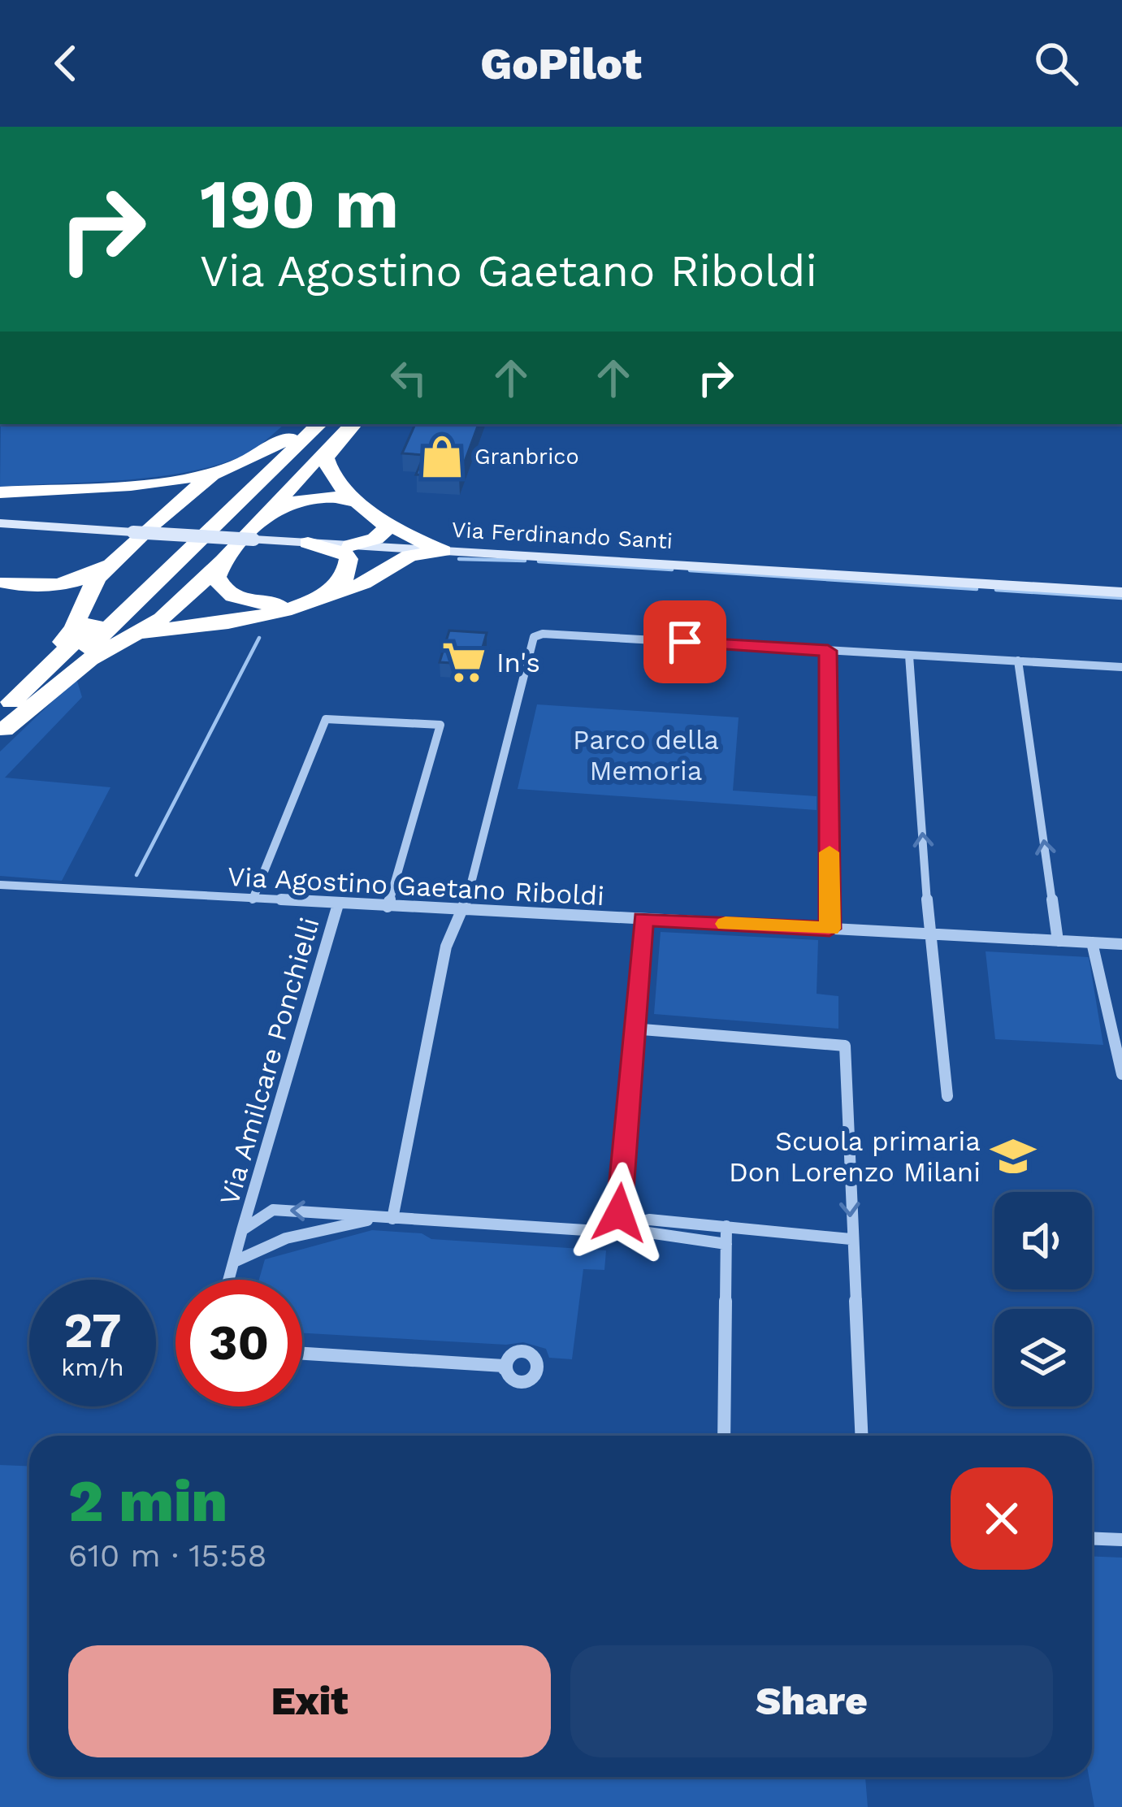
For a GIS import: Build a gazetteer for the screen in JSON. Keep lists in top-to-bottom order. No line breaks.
{"streets":{"main road":["Via Ferdinando Santi"],"street":["Via Agostino Gaetano Riboldi","Via Amilcare Ponchielli"]},"crossings":[["Via Agostino Gaetano Riboldi","Via Amilcare Ponchielli"]],"parks":["Parco della Memoria"],"places":{"shop":["Granbrico"],"supermarket":["In's"],"school or university":["Scuola primaria Don Lorenzo Milani"]},"page":{"header":"GoPilot","turn":["190 m","Via Agostino Gaetano Riboldi"],"speed":"27 km/h","limit":"30","heading":["2 min","610 m · 15:58"],"buttons":["Exit","Share"]}}
